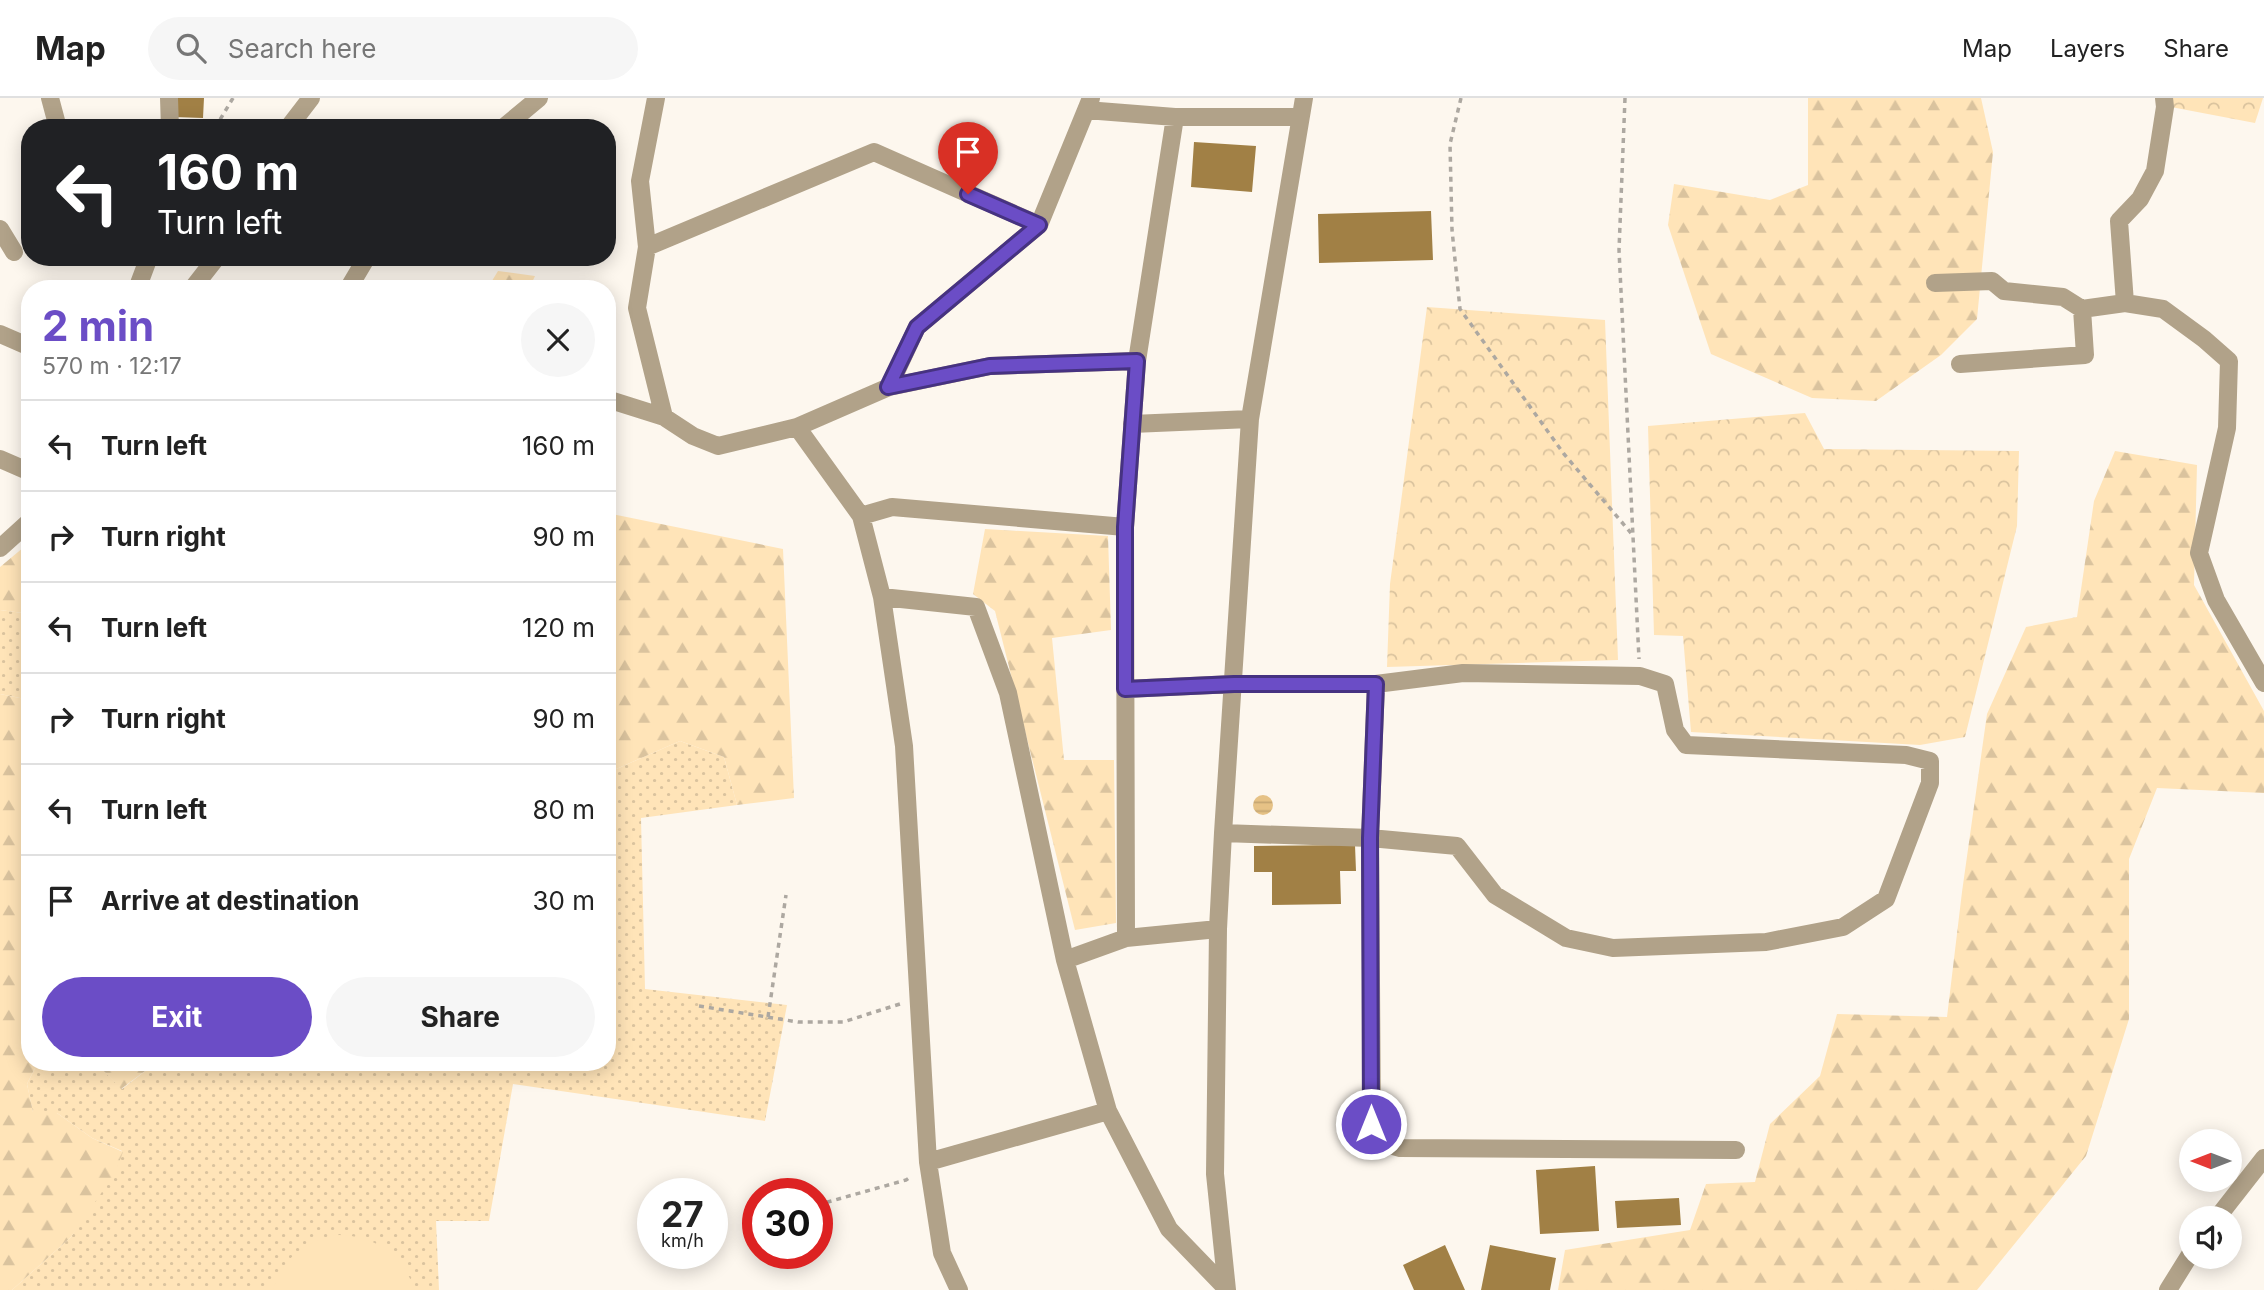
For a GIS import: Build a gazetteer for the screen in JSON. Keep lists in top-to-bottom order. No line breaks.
{"north":"left","page":{"header":"Map","search":"Search here","nav":["Map","Layers","Share"],"turn":["160 m","Turn left"],"heading":["2 min","570 m · 12:17"],"list":[{"name":"Turn left","value":"160 m"},{"name":"Turn right","value":"90 m"},{"name":"Turn left","value":"120 m"},{"name":"Turn right","value":"90 m"},{"name":"Turn left","value":"80 m"},{"name":"Arrive at destination","value":"30 m"}],"buttons":["Exit","Share"],"speed":"27 km/h","limit":"30"}}
